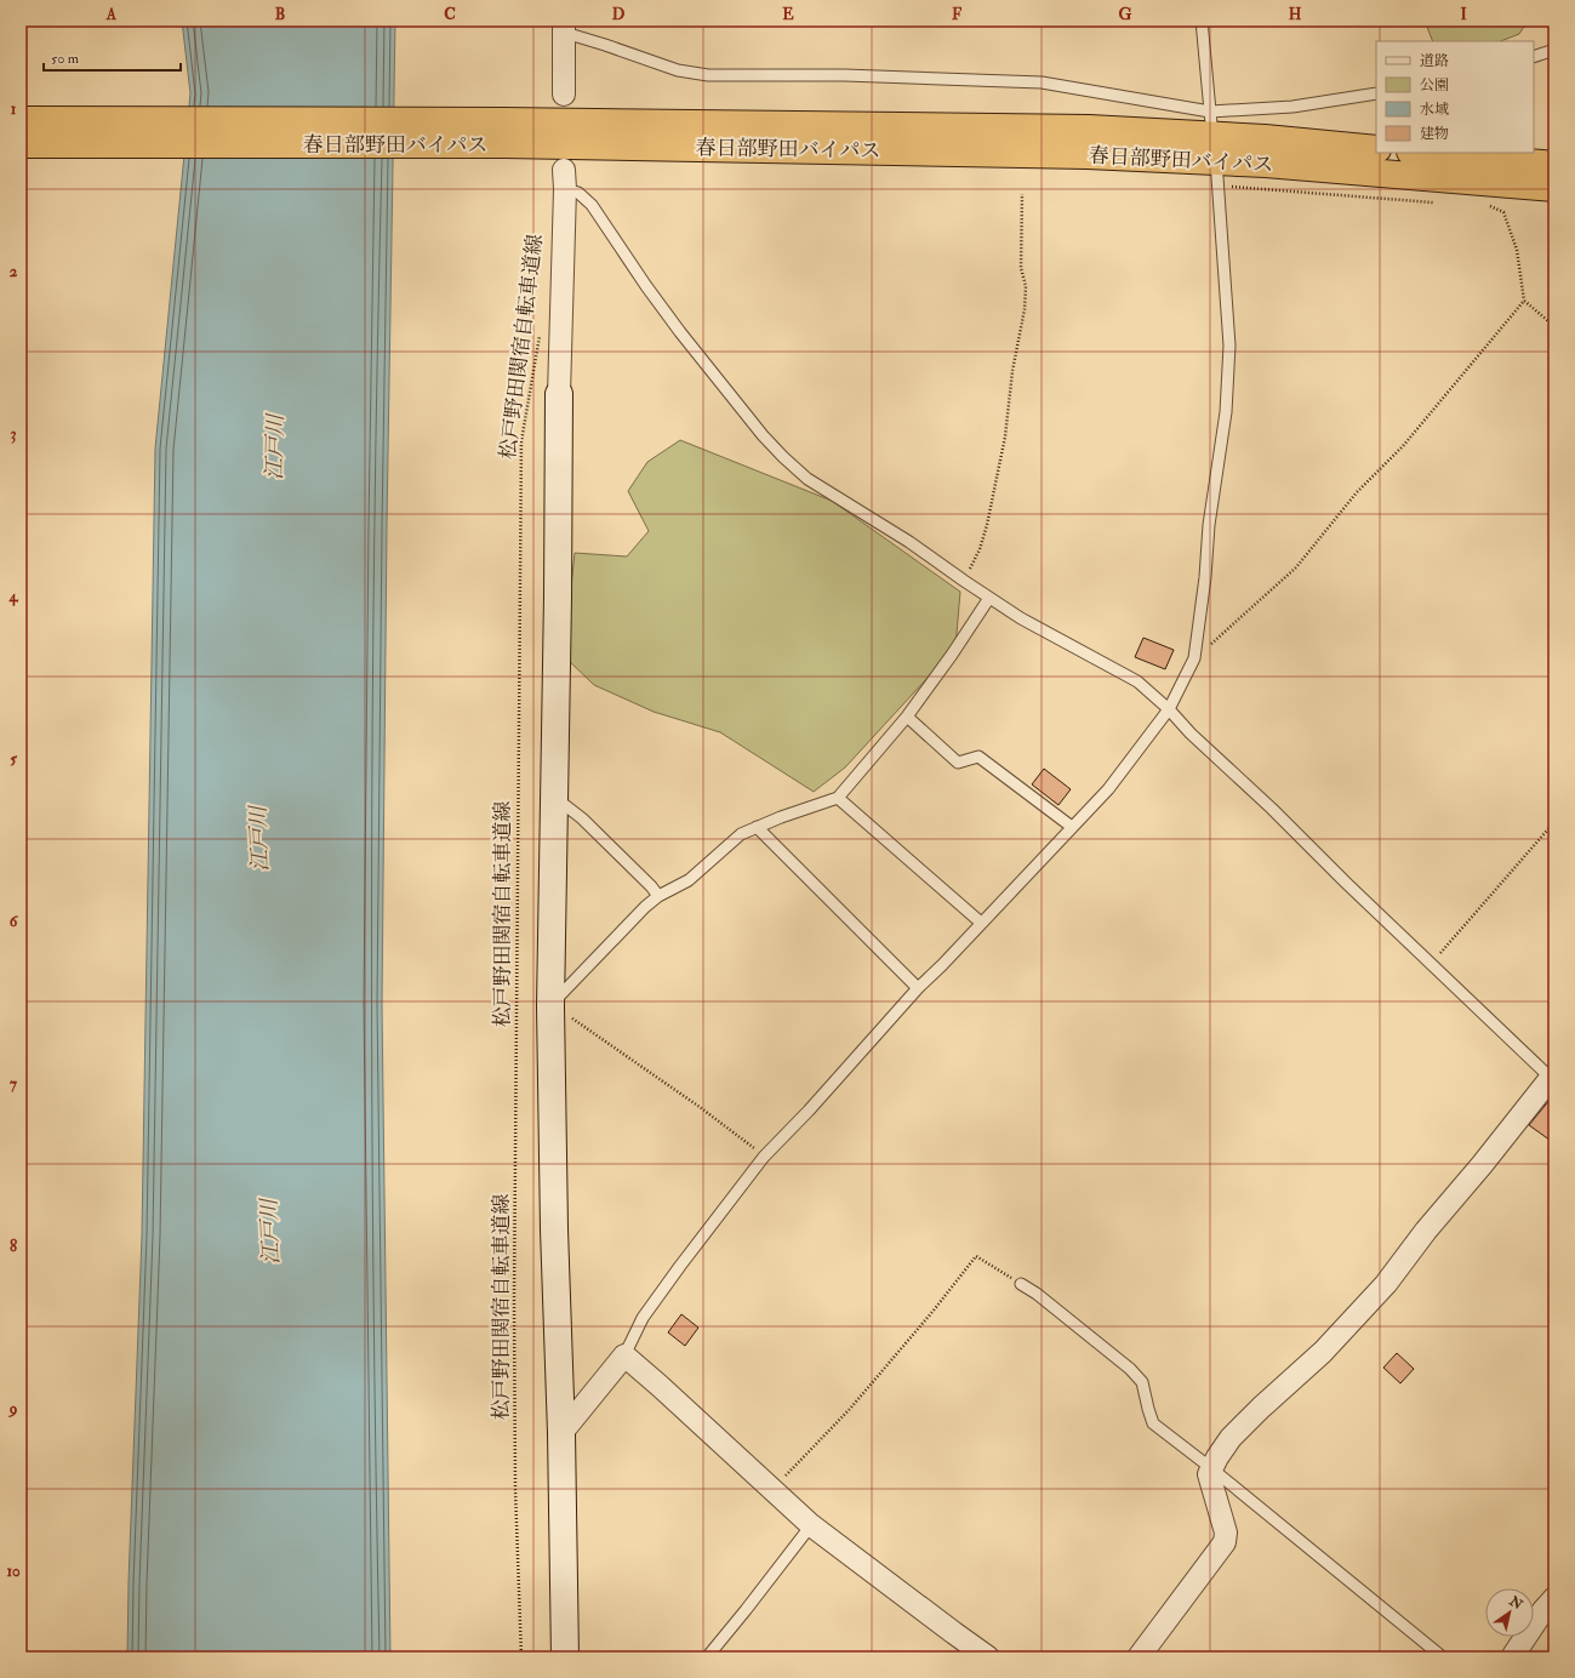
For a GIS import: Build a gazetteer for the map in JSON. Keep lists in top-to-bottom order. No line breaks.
{"streets":{"highway":["春日部野田バイパス"],"path":["松戸野田関宿自転車道線"]},"water":["江戸川"],"legend":["道路","公園","水域","建物"],"scale_bar":"50 m","north":"top right","grid":{"columns":["A","B","C","D","E","F","G","H","I"],"rows":["1","2","3","4","5","6","7","8","9","10"]}}
